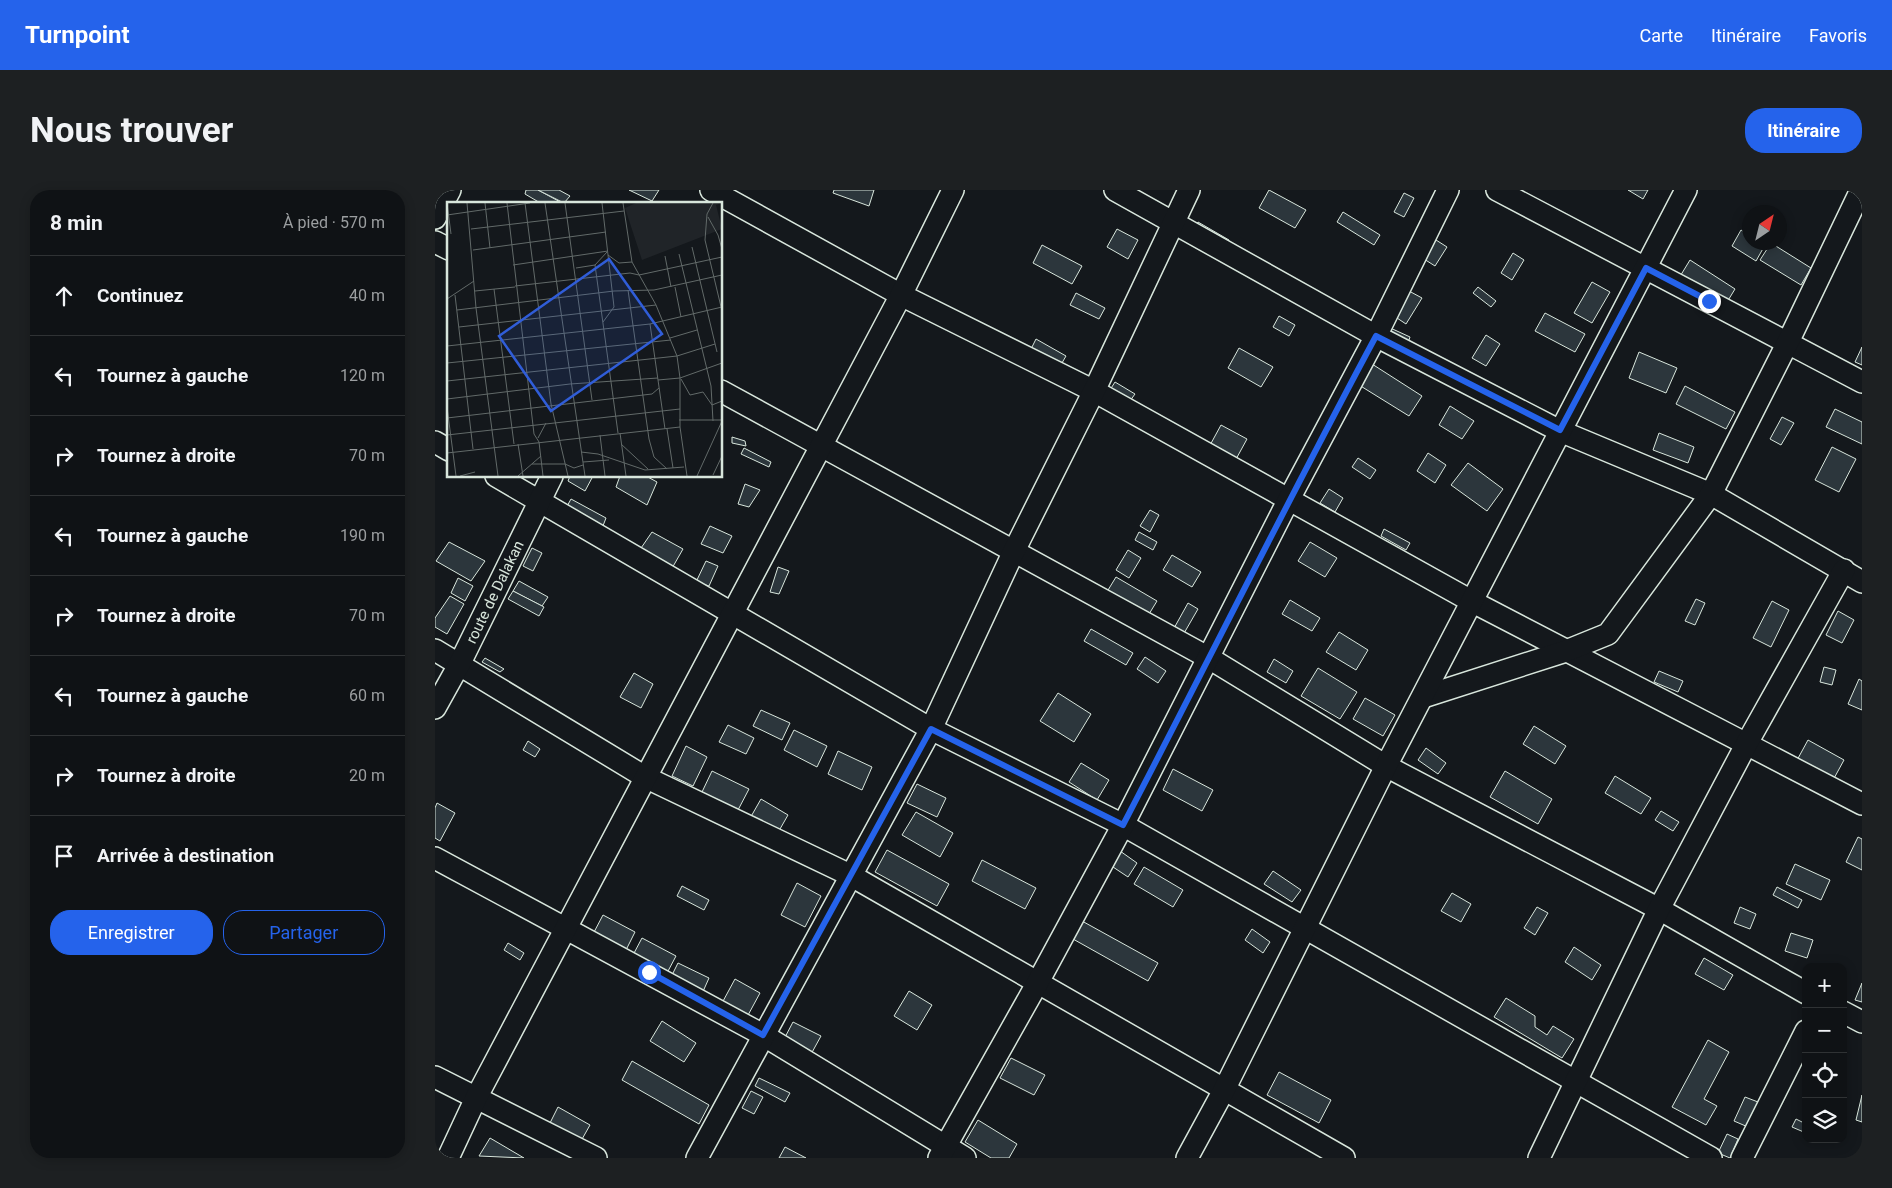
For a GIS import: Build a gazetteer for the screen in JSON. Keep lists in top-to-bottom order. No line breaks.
{"streets":{"street":["route de Dalakan"]},"north":"top right","page":{"header":"Turnpoint","nav":["Carte","Itinéraire","Favoris"],"buttons":["Itinéraire",["Enregistrer","Partager"]],"title":"Nous trouver","heading":["8 min","À pied · 570 m"],"list":[["Continuez","40 m"],["Tournez à gauche","120 m"],["Tournez à droite","70 m"],["Tournez à gauche","190 m"],["Tournez à droite","70 m"],["Tournez à gauche","60 m"],["Tournez à droite","20 m"],"Arrivée à destination"],"map_buttons":["+","−"]}}
